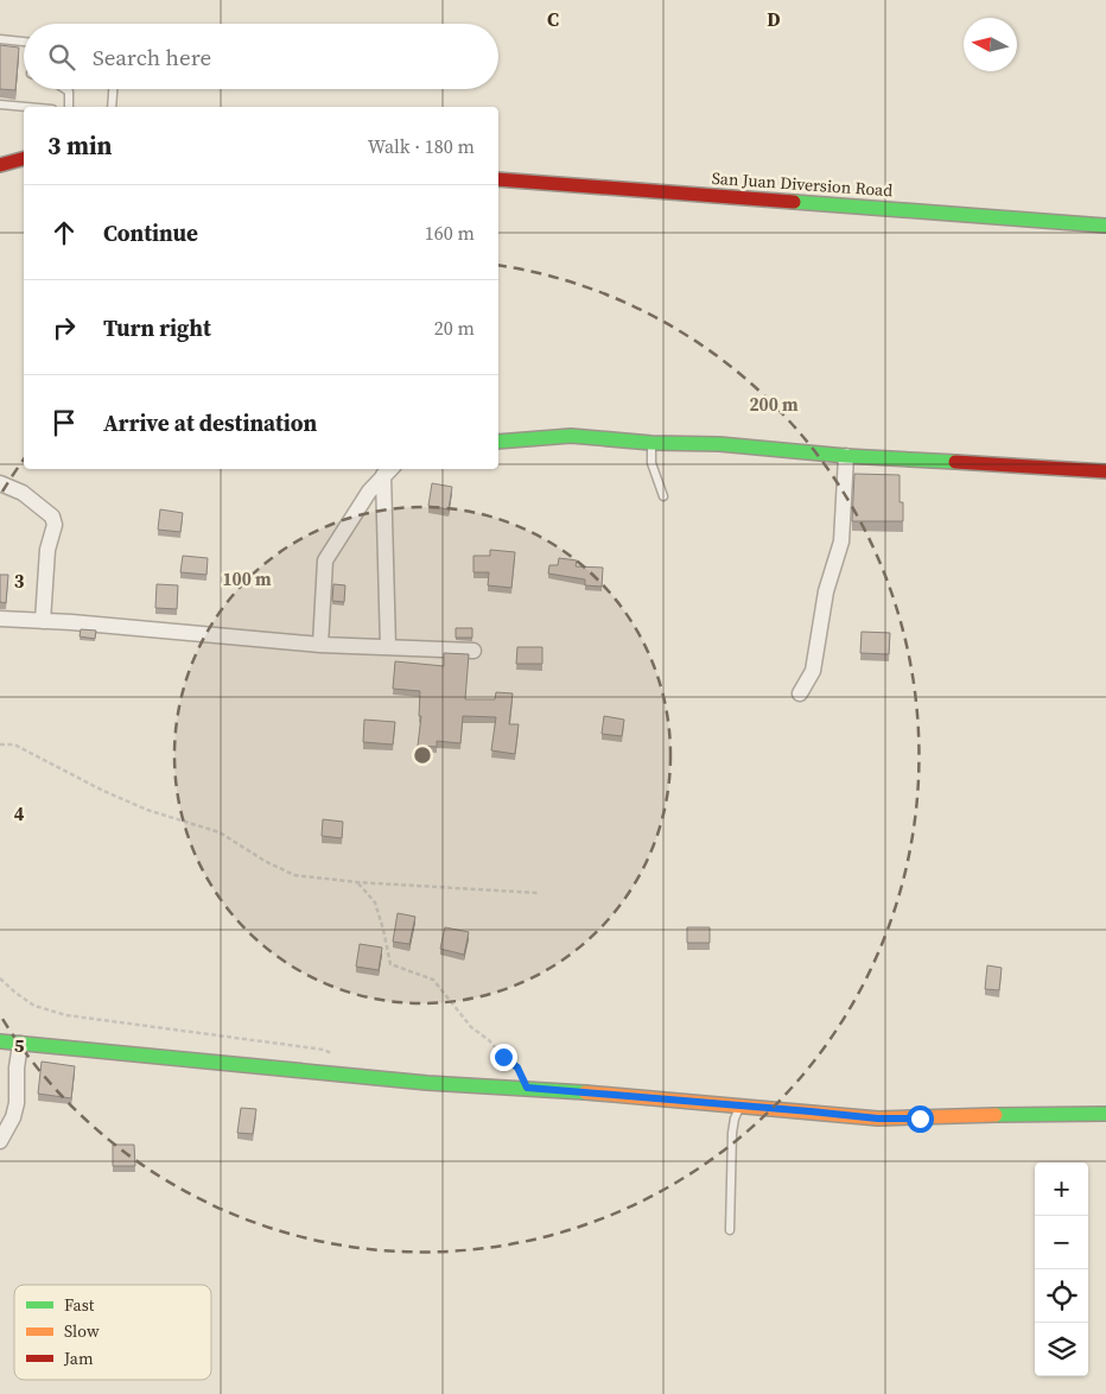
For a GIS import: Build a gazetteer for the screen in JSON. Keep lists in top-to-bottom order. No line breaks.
{"streets":{"street":["San Juan Diversion Road"]},"legend":["Fast","Slow","Jam"],"north":"left","page":{"search":"Search here","heading":["3 min","Walk · 180 m"],"list":[["Continue","160 m"],["Turn right","20 m"],"Arrive at destination"],"map_buttons":["+","−"]},"grid":{"columns":["C","D"],"rows":["3","4","5"]},"rings":["200 m","100 m"]}
